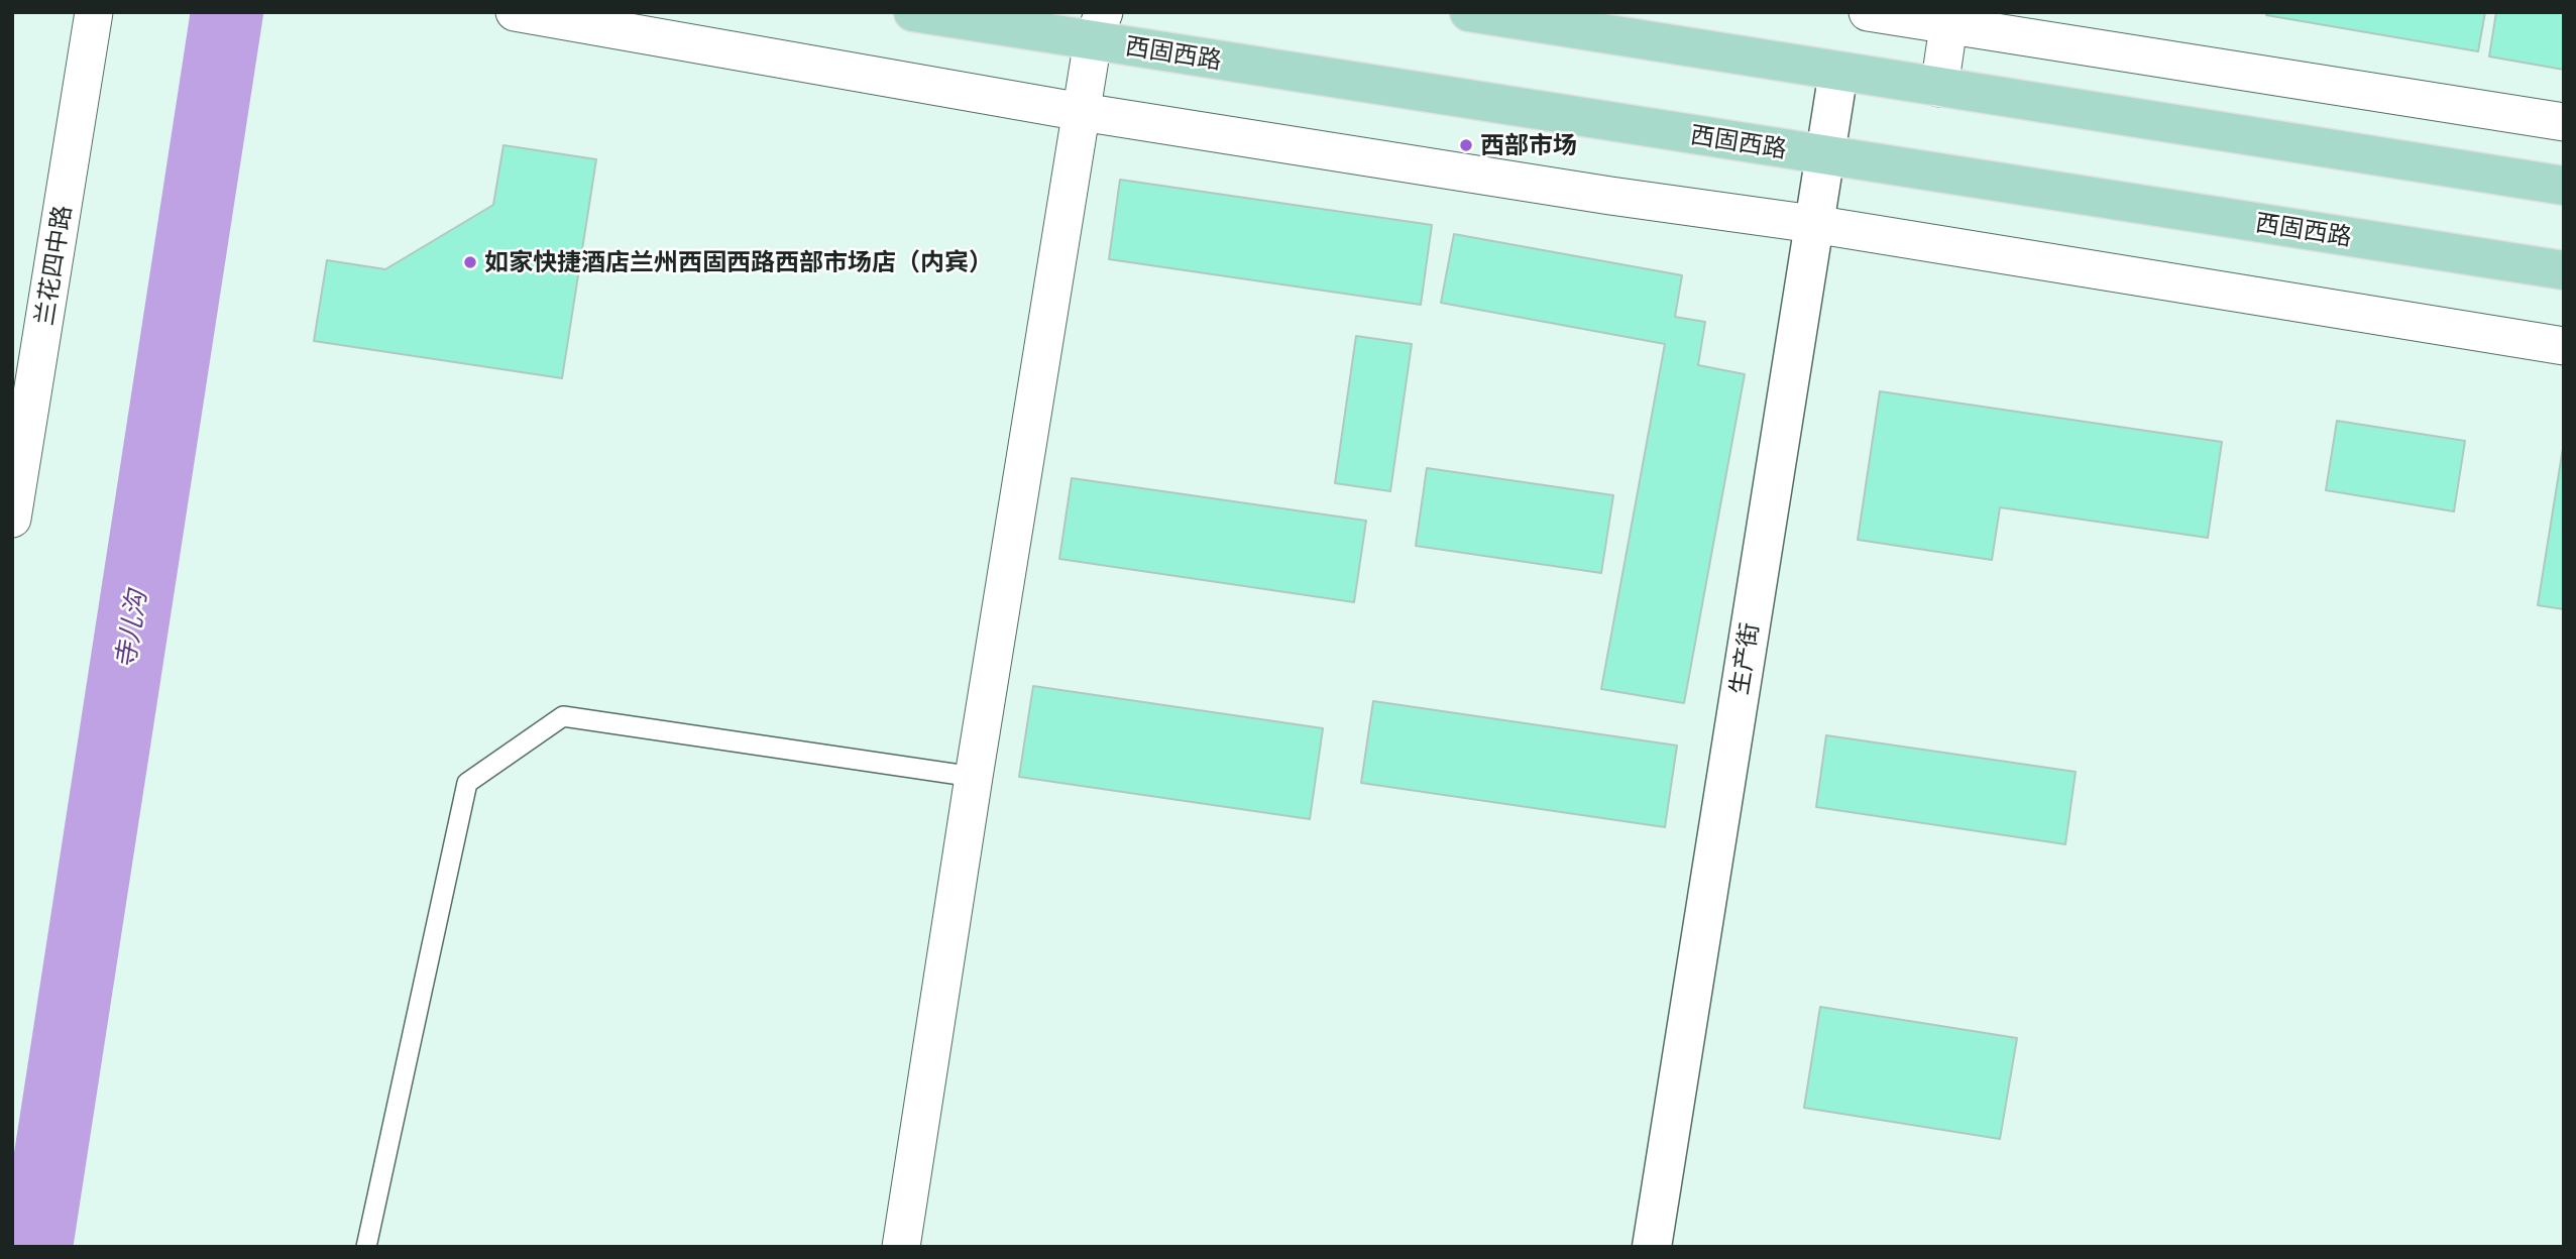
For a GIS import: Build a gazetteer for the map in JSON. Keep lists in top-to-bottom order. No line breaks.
{"streets":{"main road":["西固西路"],"street":["兰花四中路","生产街"]},"crossings":[["西固西路","生产街"]],"water":["寺儿沟"],"places":["西部市场","如家快捷酒店兰州西固西路西部市场店（内宾）"]}
